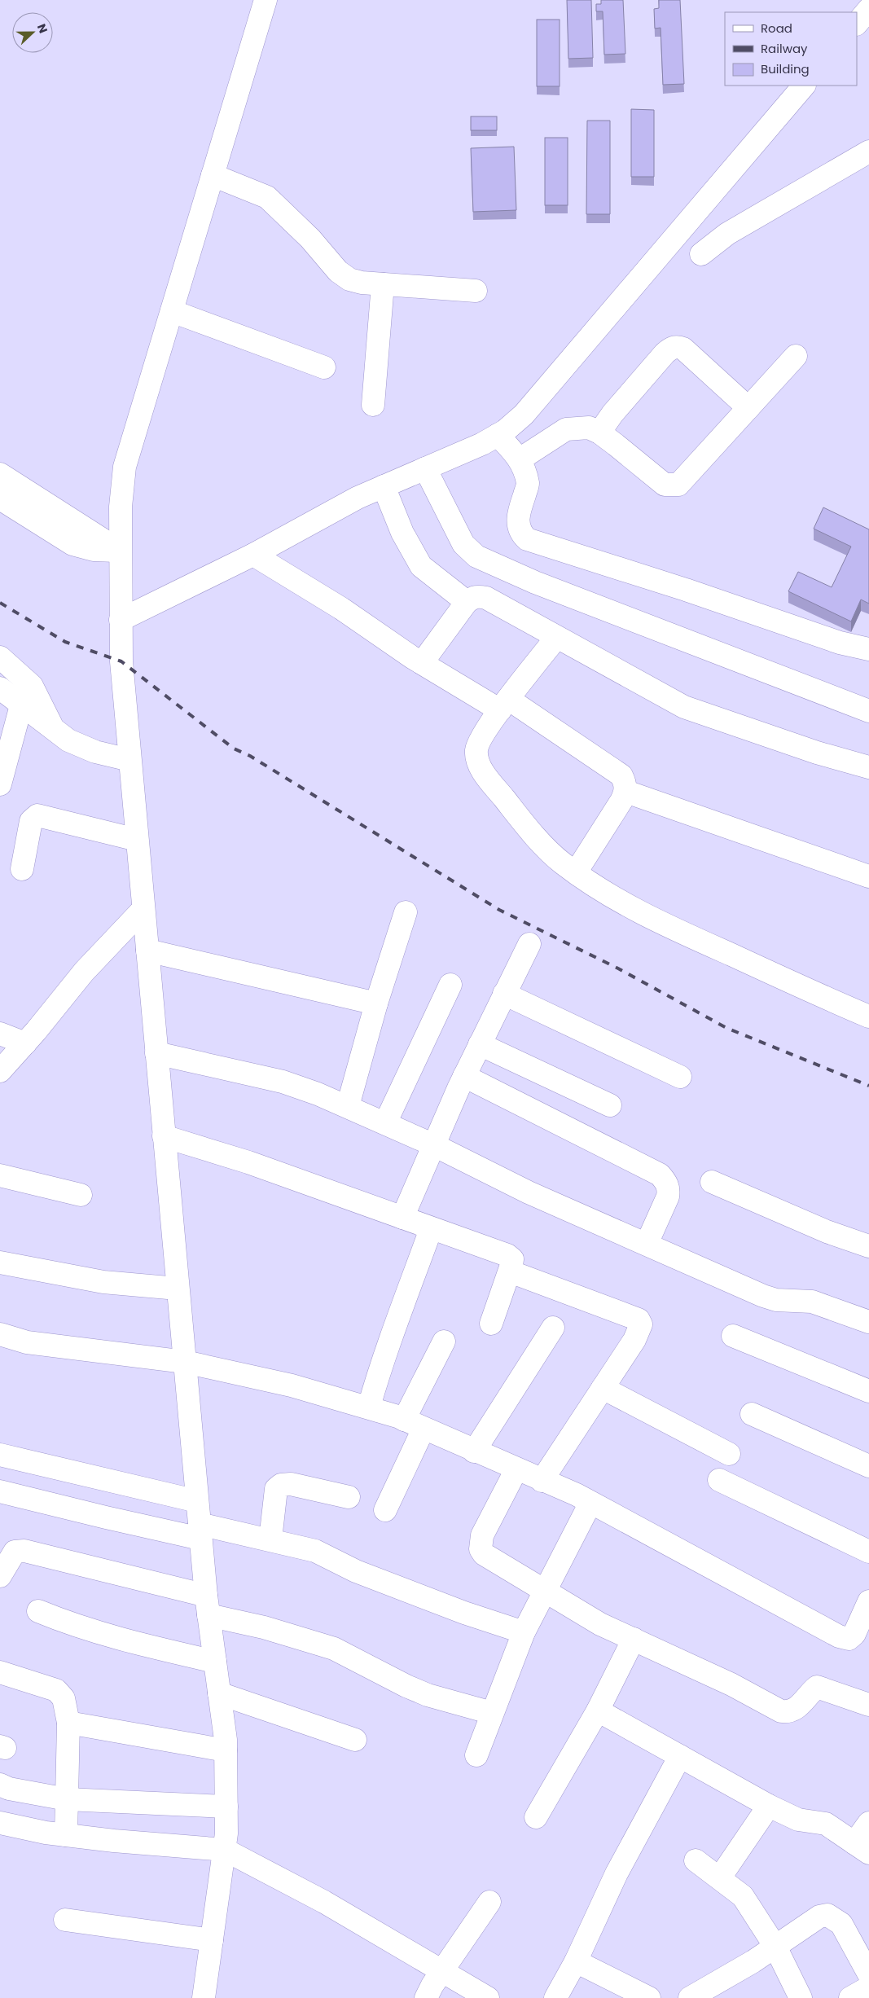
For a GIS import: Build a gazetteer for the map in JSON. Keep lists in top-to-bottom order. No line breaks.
{"legend":["Road","Railway","Building"],"north":"right"}
